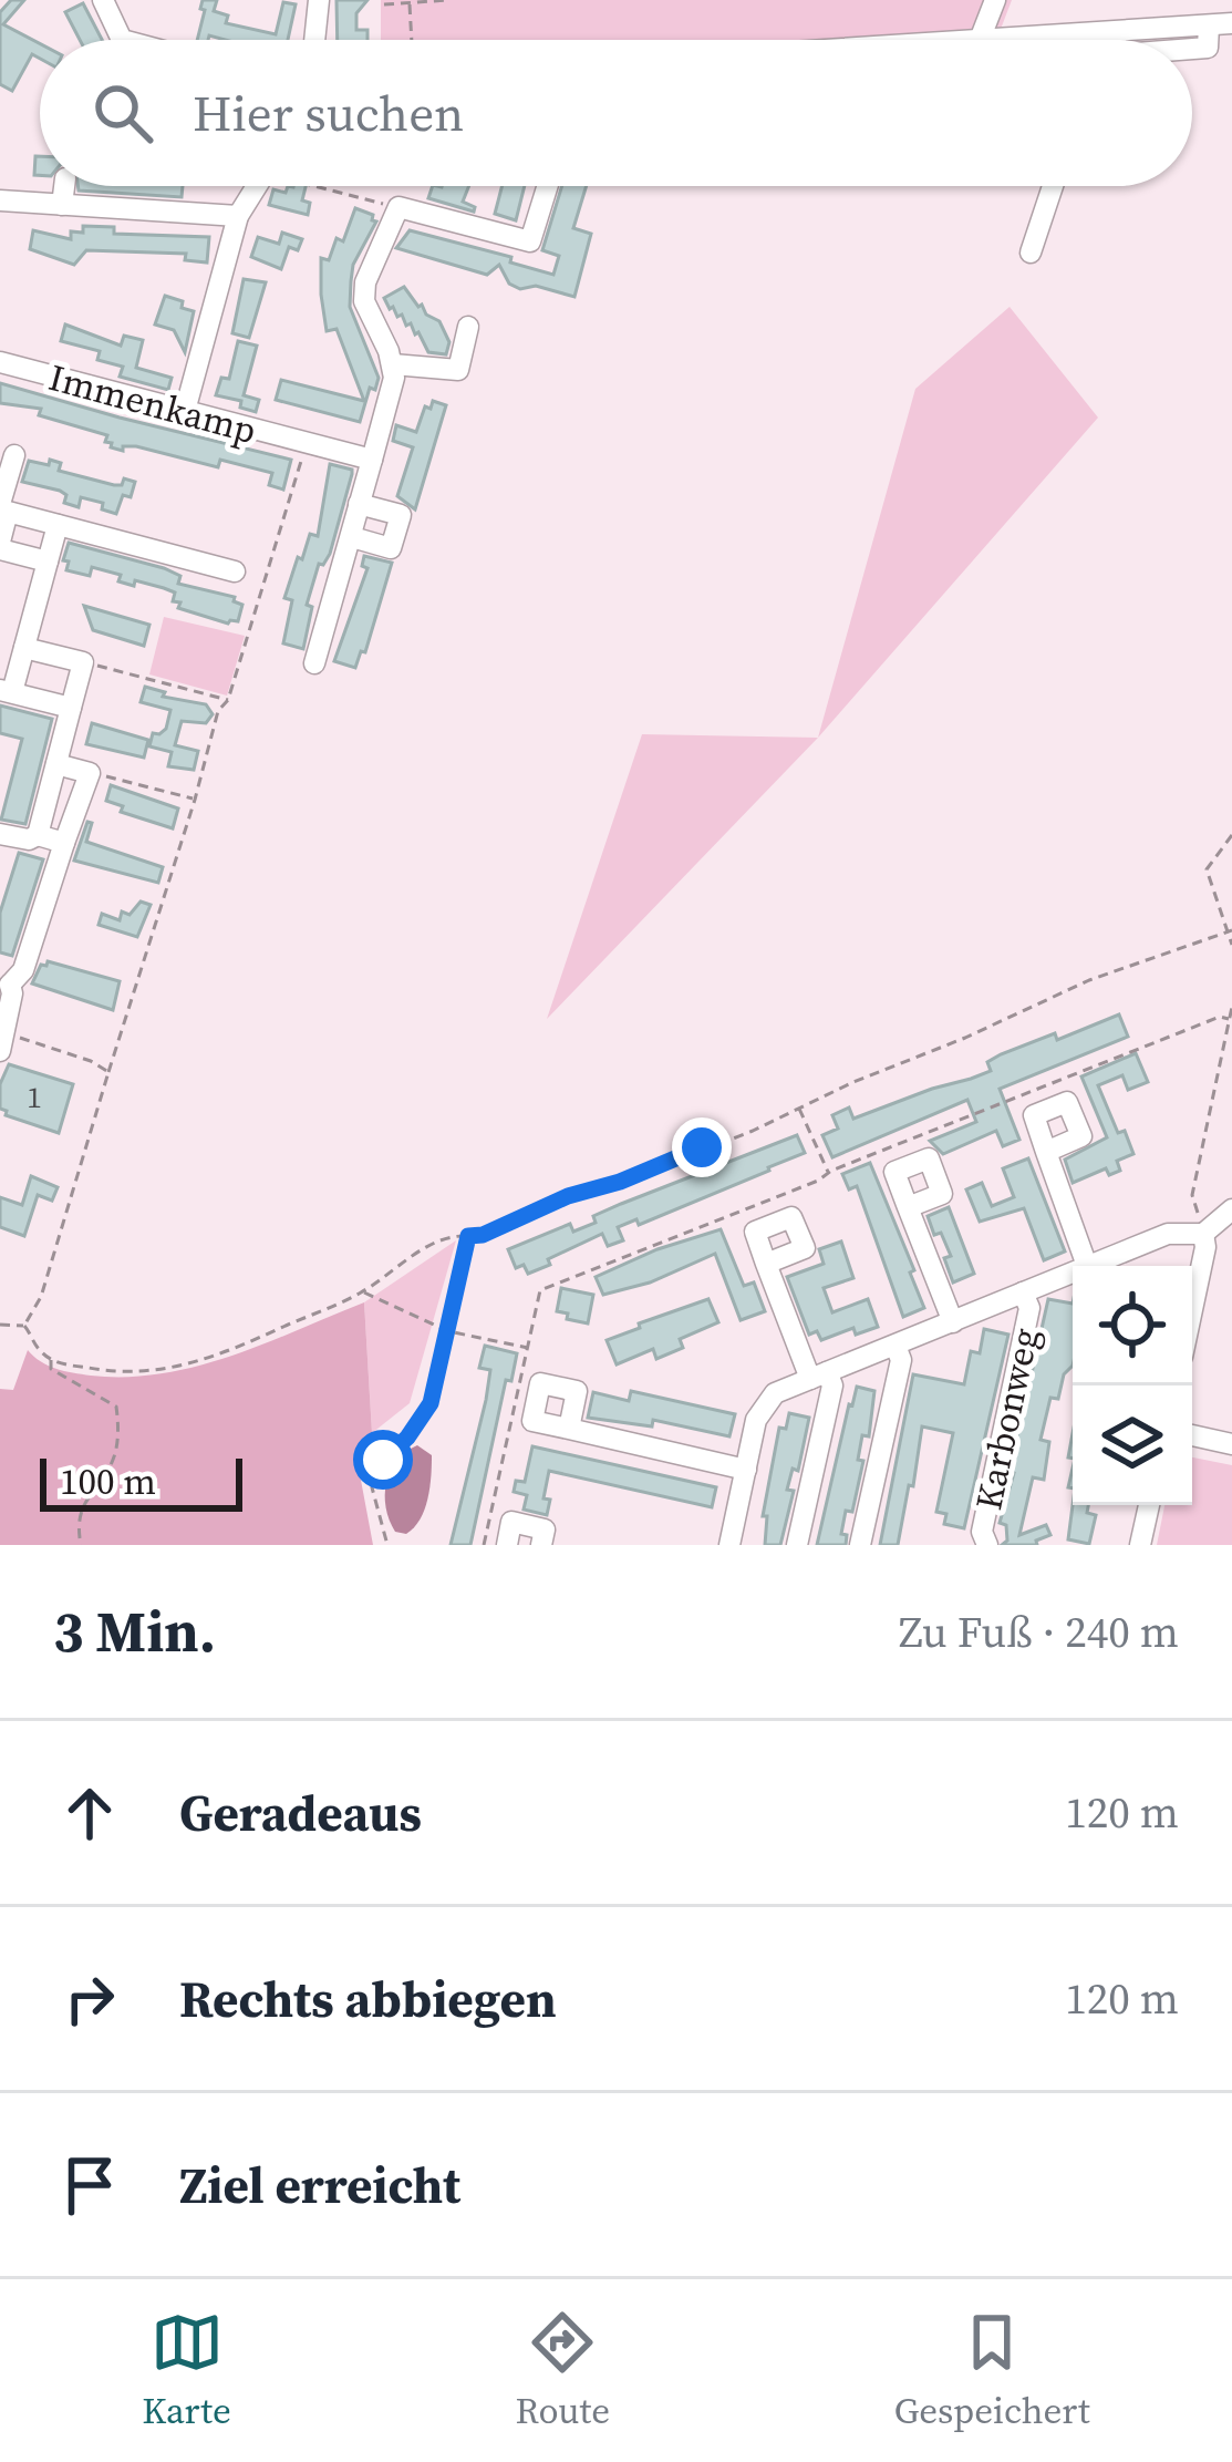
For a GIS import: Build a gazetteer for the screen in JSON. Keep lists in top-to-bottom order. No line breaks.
{"streets":{"street":["Immenkamp","Karbonweg"]},"house_numbers":["1"],"scale_bar":"100 m","page":{"search":"Hier suchen","scale":"100 m","heading":["3 Min.","Zu Fuß · 240 m"],"list":[["Geradeaus","120 m"],["Rechts abbiegen","120 m"],"Ziel erreicht"],"nav":["Karte","Route","Gespeichert"]}}
